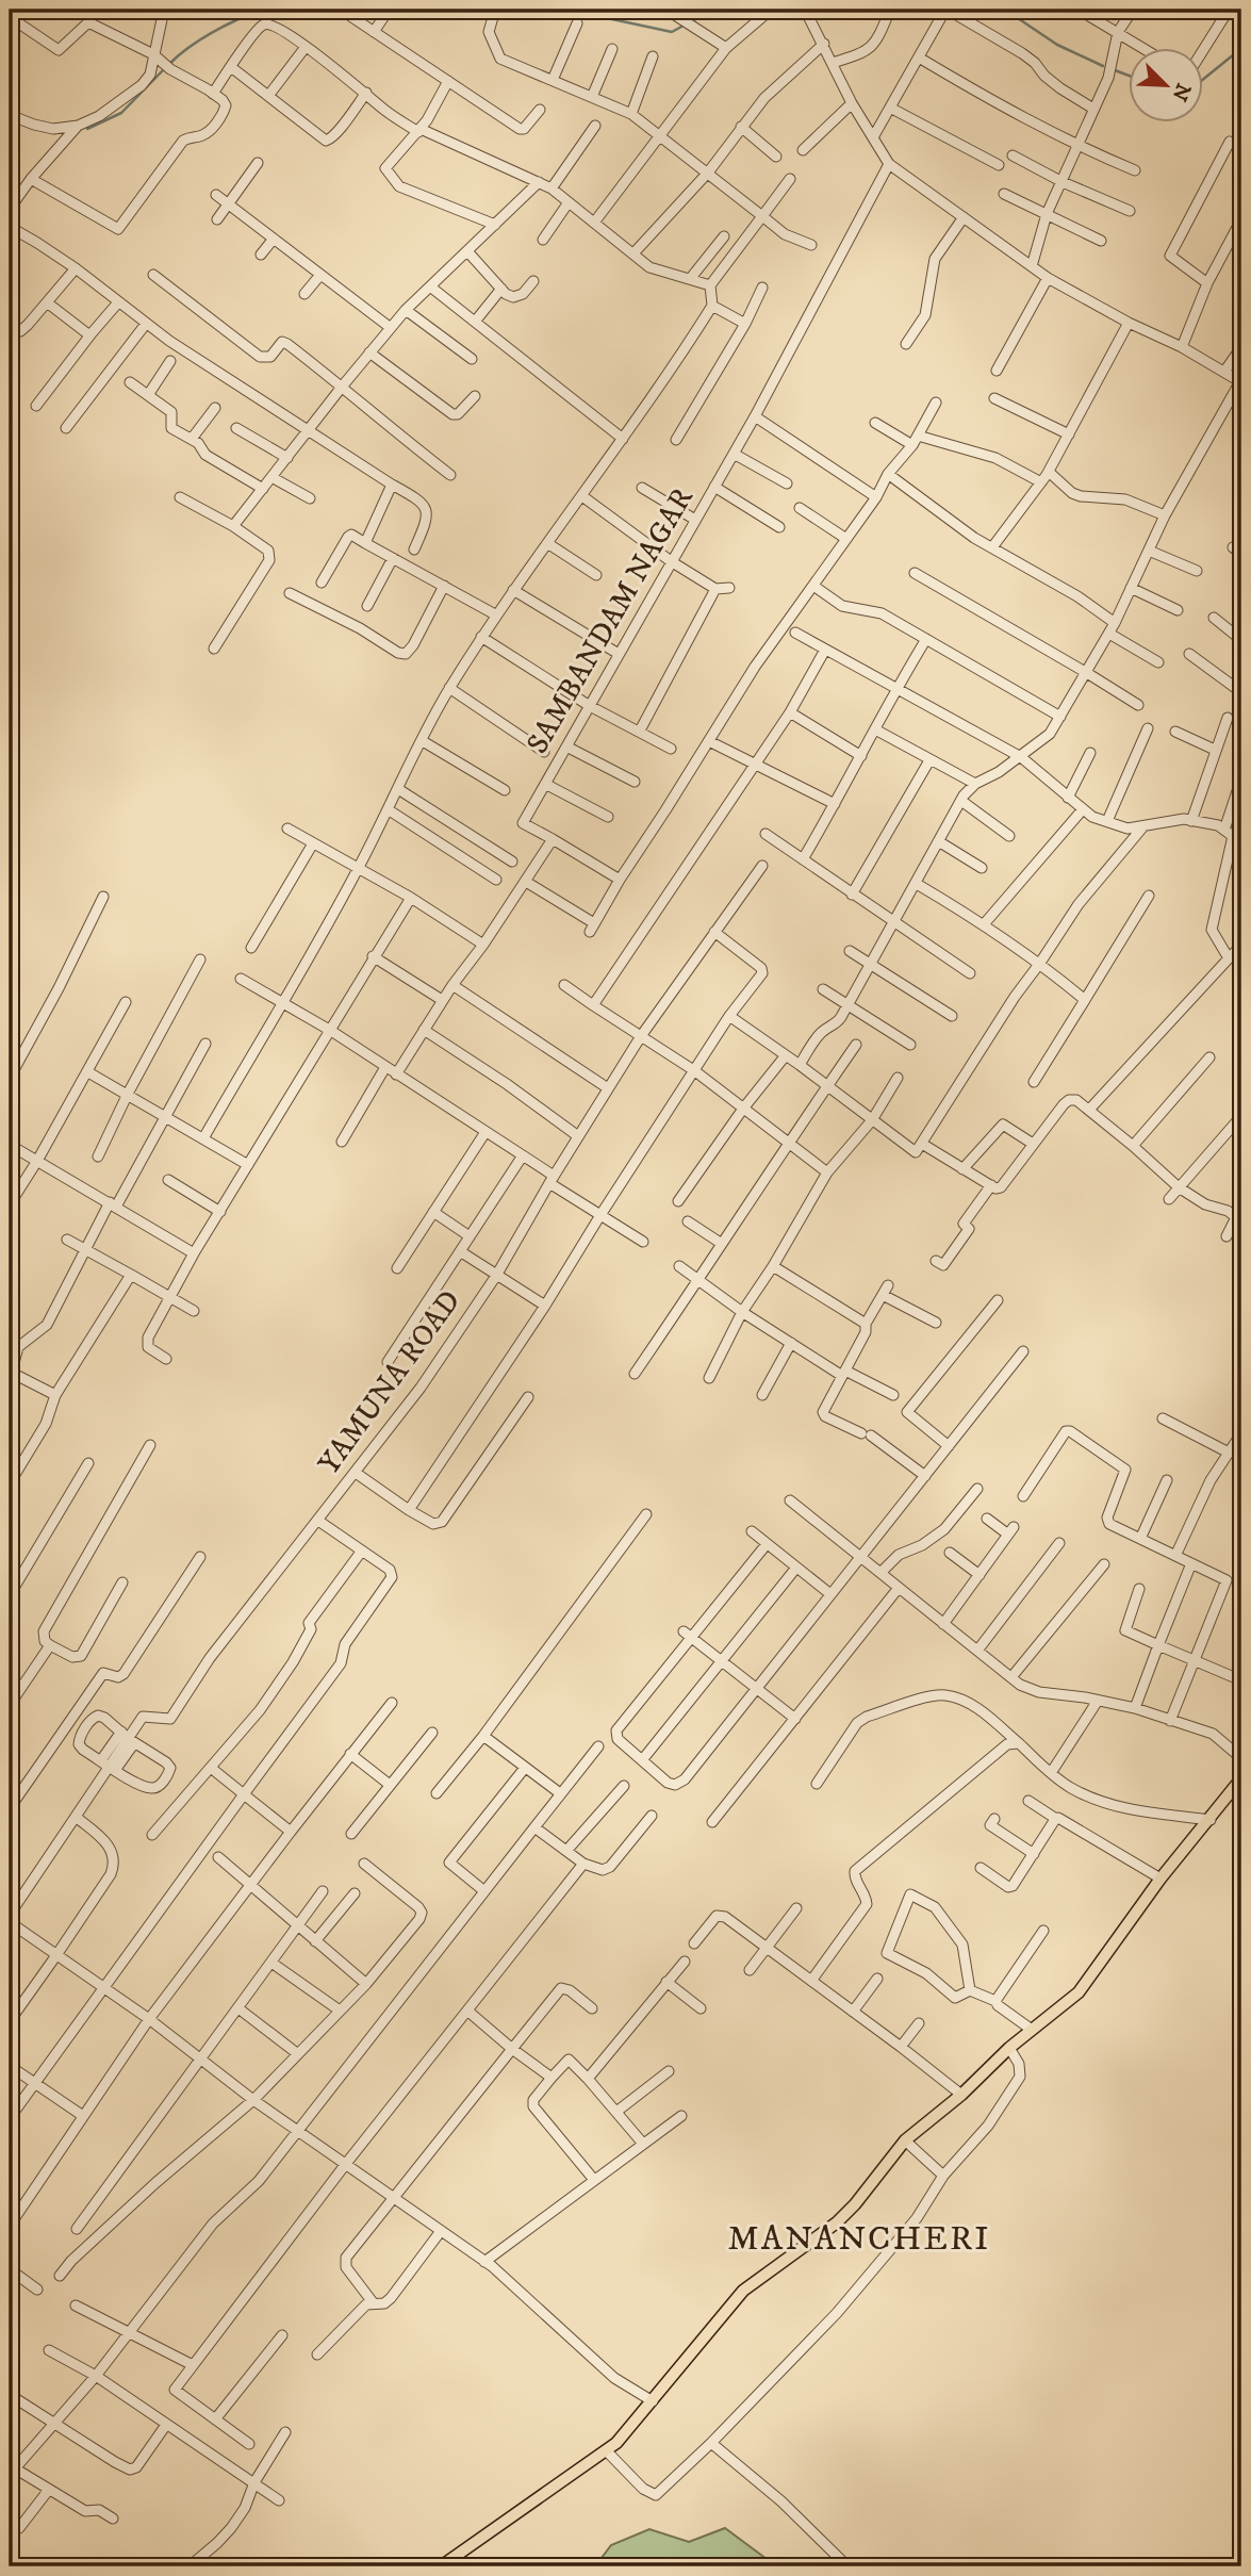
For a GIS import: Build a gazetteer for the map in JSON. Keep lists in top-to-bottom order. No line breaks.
{"streets":{"street":["SAMBANDAM NAGAR","YAMUNA ROAD"]},"districts":["MANANCHERI"],"north":"bottom right"}
